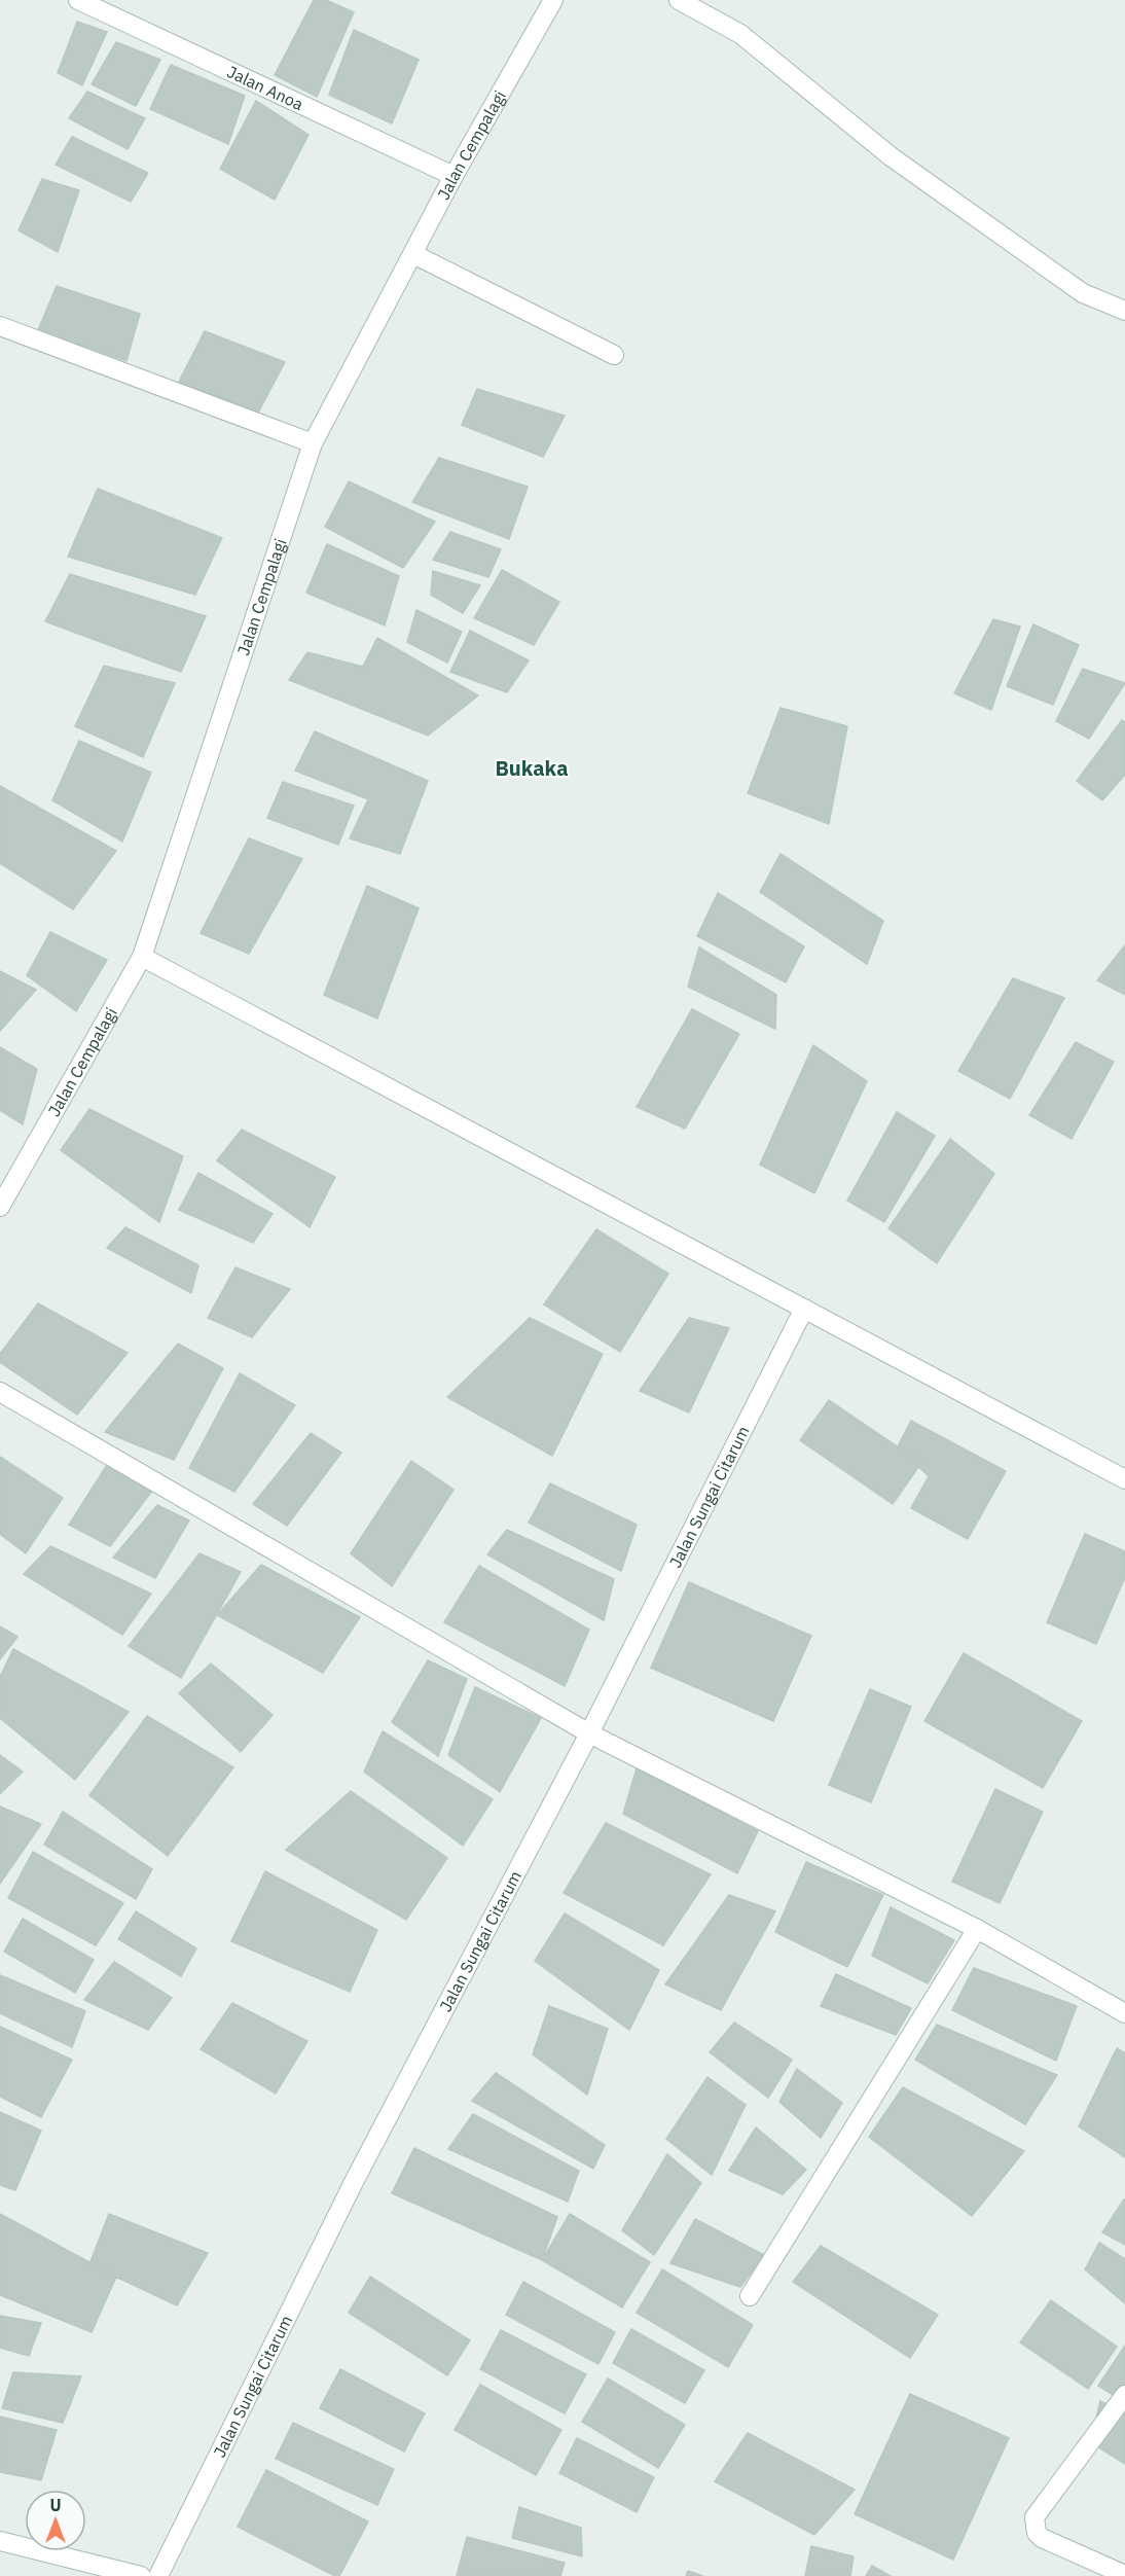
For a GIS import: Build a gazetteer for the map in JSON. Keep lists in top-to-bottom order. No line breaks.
{"streets":{"street":["Jalan Anoa","Jalan Cempalagi","Jalan Sungai Citarum"]},"crossings":[["Jalan Anoa","Jalan Cempalagi"]],"districts":["Bukaka"],"north":"top"}
